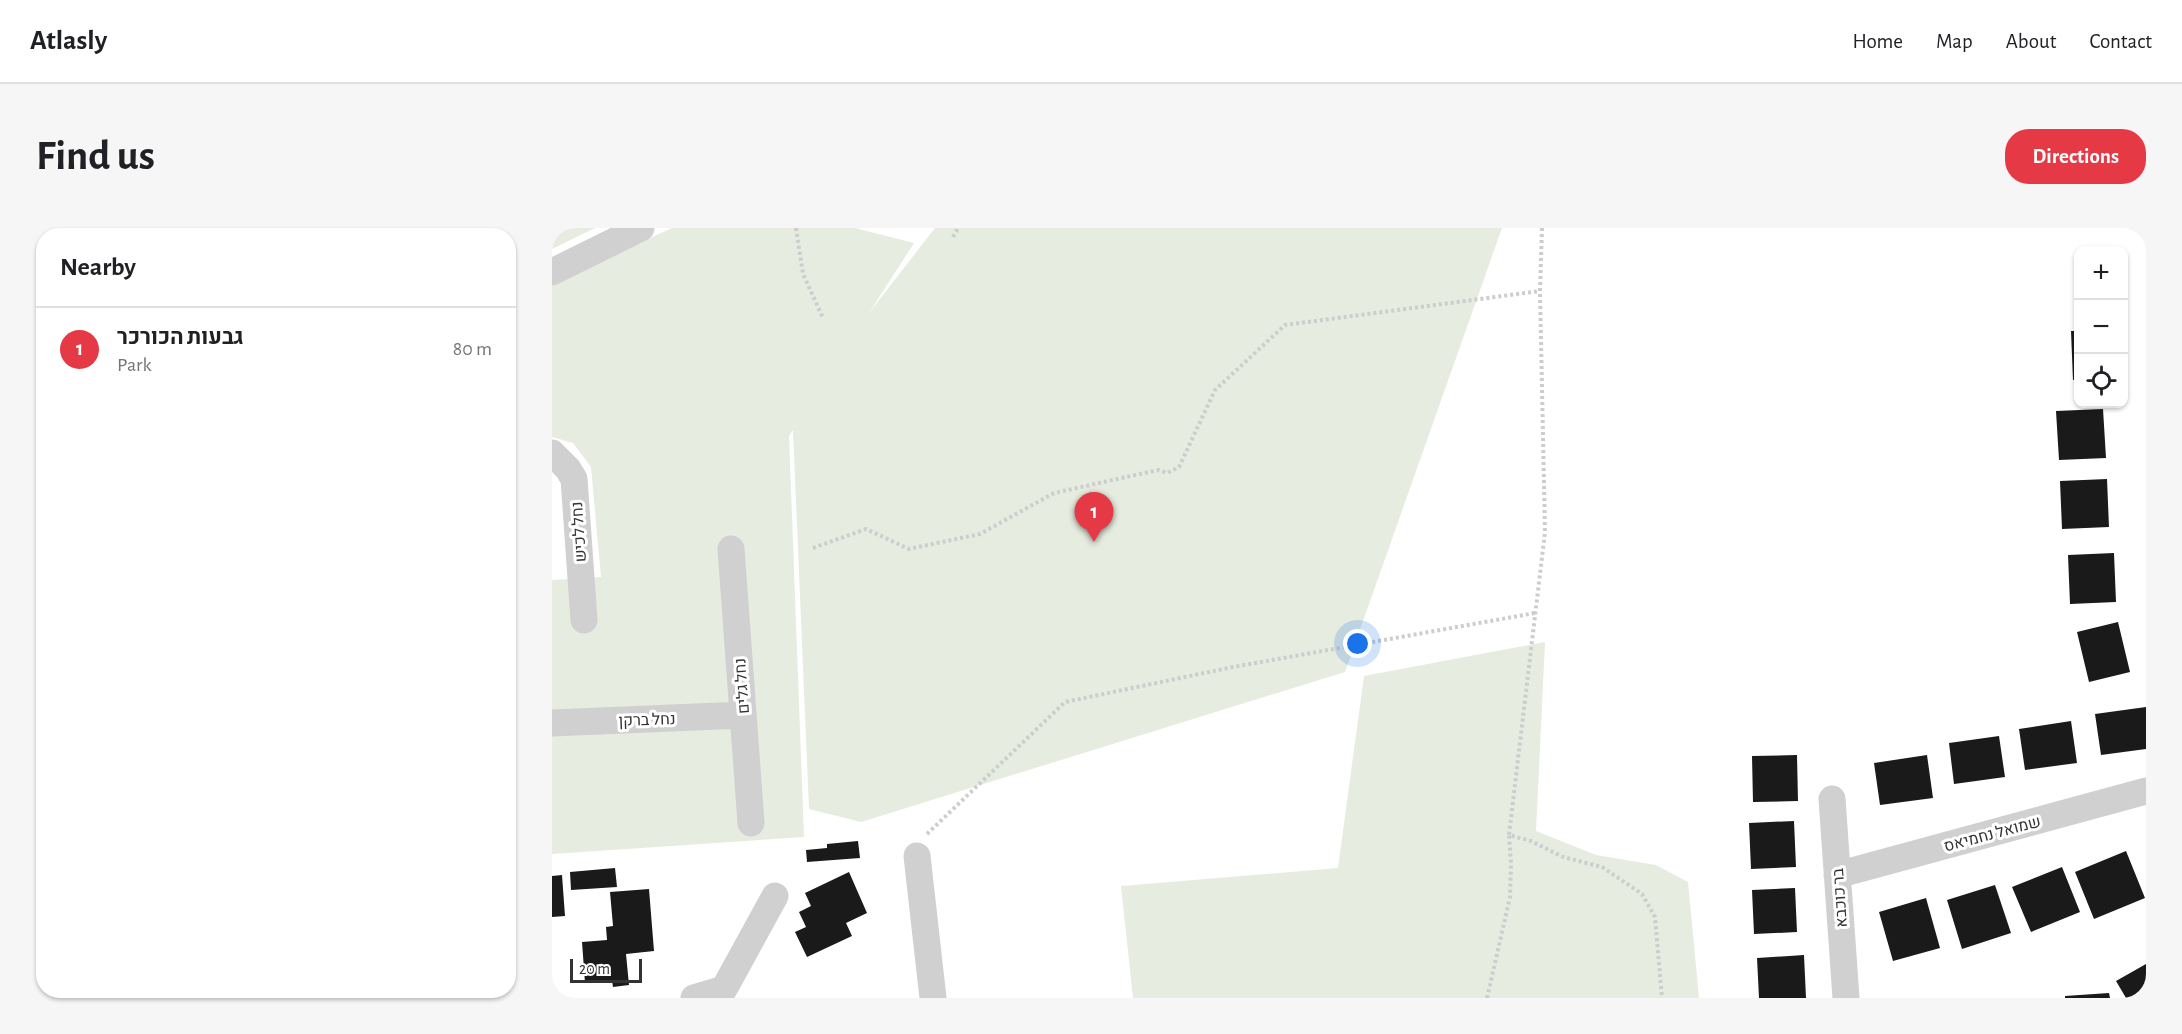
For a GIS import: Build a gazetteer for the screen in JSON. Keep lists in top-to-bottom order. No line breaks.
{"streets":{"street":["נחל לכיש","נחל גלים","נחל ברקן","שמואל נחמיאס","בר כוכבא"]},"crossings":[["נחל גלים","נחל ברקן"],["שמואל נחמיאס","בר כוכבא"]],"scale_bar":"20 m","page":{"header":"Atlasly","nav":["Home","Map","About","Contact"],"buttons":"Directions","title":"Find us","heading":"Nearby","map_buttons":["+","−"],"list":[{"mark":"1","name":"גבעות הכורכר","note":"Park","value":"80 m"}],"pins":"1","scale":"20 m"}}
